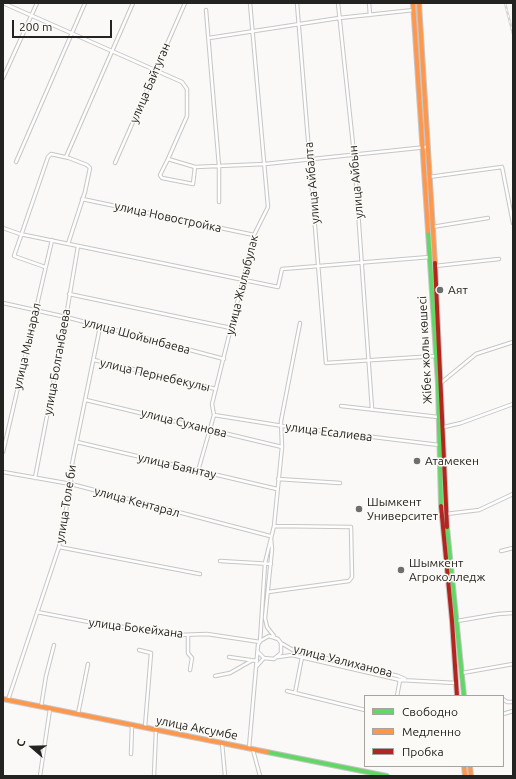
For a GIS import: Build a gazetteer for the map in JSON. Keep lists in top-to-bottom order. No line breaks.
{"streets":{"main road":["Жібек жолы көшесі","улица Аксумбе"],"street":["улица Байтуган","улица Айбын","улица Айбалта","улица Новостройка","улица Жылыбулак","улица Шойынбаева","улица Мынарал","улица Болганбаева","улица Пернебекулы","улица Суханова","улица Есалиева","улица Баянтау","улица Кентарал","улица Толе би","улица Бокейхана","улица Уалиханова"]},"crossings":[["улица Айбын","улица Айбалта"],["улица Новостройка","улица Жылыбулак"],["улица Жылыбулак","улица Шойынбаева"],["улица Жылыбулак","улица Пернебекулы"],["улица Жылыбулак","улица Суханова"],["улица Жылыбулак","улица Есалиева"],["улица Жылыбулак","улица Баянтау"],["улица Шойынбаева","улица Мынарал"],["улица Шойынбаева","улица Болганбаева"],["улица Шойынбаева","улица Толе би"],["Жібек жолы көшесі","улица Есалиева"],["Жібек жолы көшесі","улица Уалиханова"],["улица Болганбаева","улица Кентарал"],["улица Пернебекулы","улица Толе би"],["улица Суханова","улица Толе би"],["улица Баянтау","улица Толе би"],["улица Кентарал","улица Толе би"],["улица Толе би","улица Бокейхана"],["улица Толе би","улица Аксумбе"],["улица Бокейхана","улица Уалиханова"]],"places":["Аят","Атамекен","Шымкент Университет","Шымкент Агроколледж"],"legend":["Свободно","Медленно","Пробка"],"scale_bar":"200 m","north":"left"}
